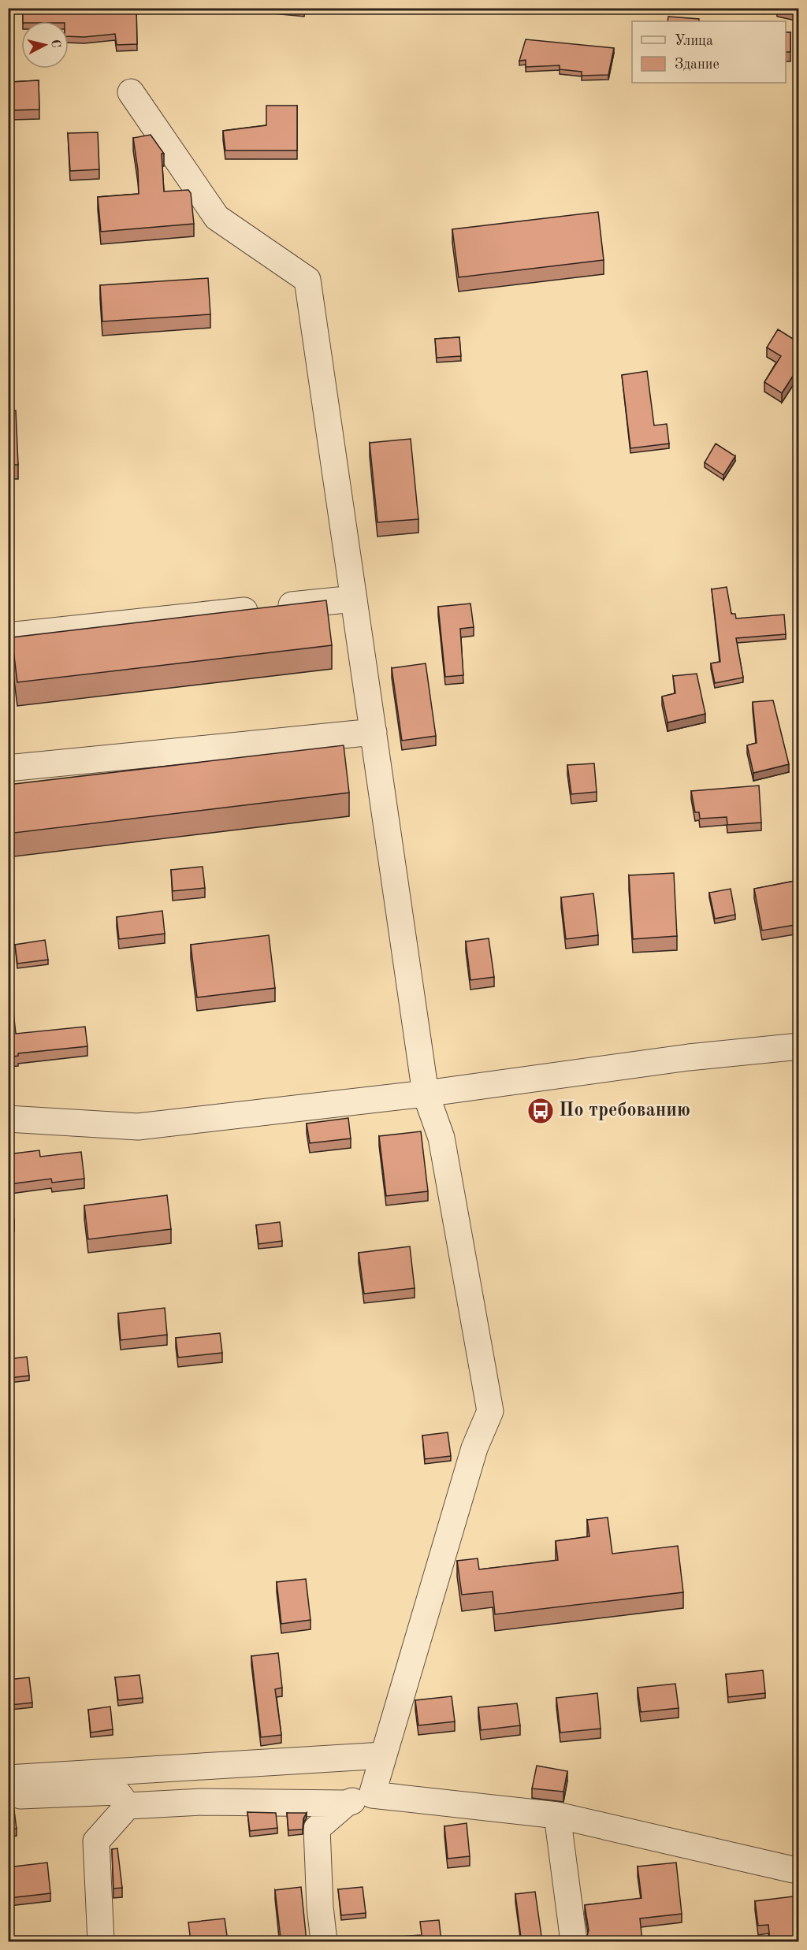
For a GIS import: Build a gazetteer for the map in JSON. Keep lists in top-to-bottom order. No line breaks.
{"places":{"bus stop":["По требованию"]},"legend":["Улица","Здание"],"north":"right"}
